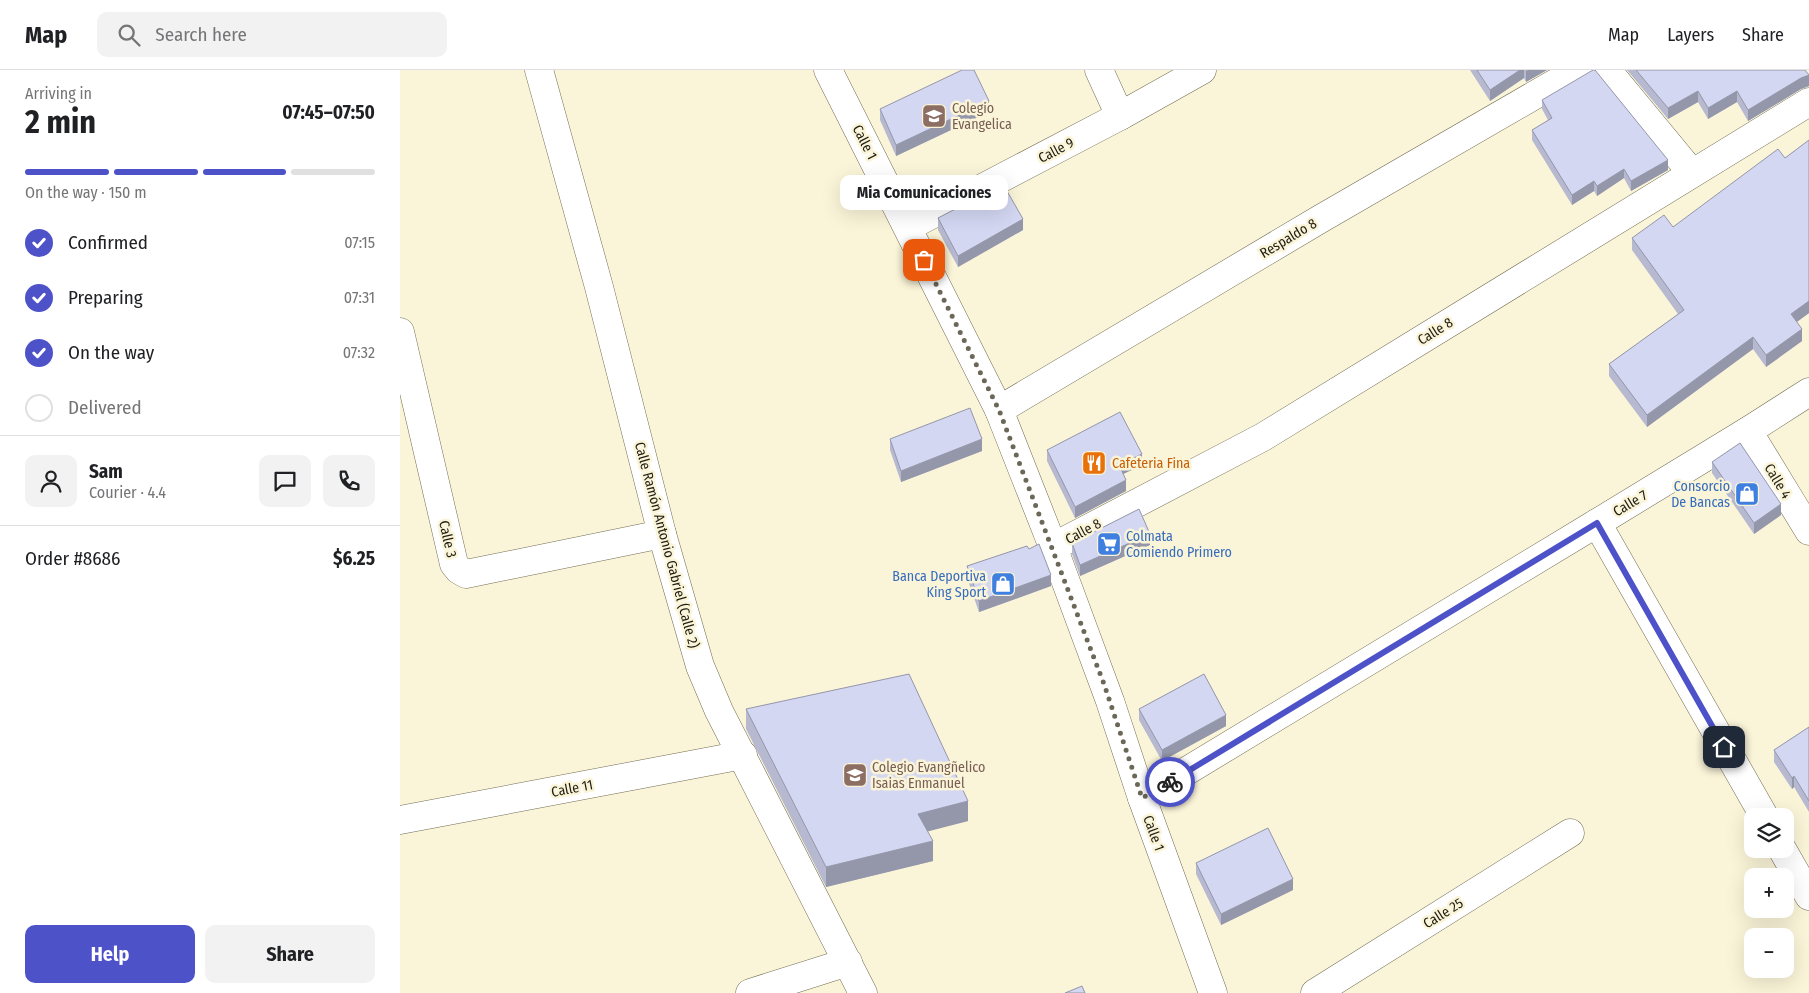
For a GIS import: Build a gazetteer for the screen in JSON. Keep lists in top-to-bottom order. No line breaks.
{"streets":{"street":["Calle 1","Calle 9","Respaldo 8","Calle 8","Calle 4","Calle 7","Calle 3","Calle Ramón Antonio Gabriel (Calle 2)","Calle 11","Calle 25"]},"crossings":[["Calle 1","Calle 9"],["Calle 1","Respaldo 8"],["Calle 1","Calle 8"],["Calle 1","Calle 7"],["Calle 4","Calle 7"],["Calle 3","Calle Ramón Antonio Gabriel (Calle 2)"],["Calle Ramón Antonio Gabriel (Calle 2)","Calle 11"]],"places":{"school or university":["Colegio Evangelica","Colegio Evangñelico Isaias Enmanuel"],"other":["Mia Comunicaciones"],"restaurant":["Cafeteria Fina"],"shop":["Consorcio De Bancas","Banca Deportiva King Sport"],"supermarket":["Colmata Comiendo Primero"]},"page":{"header":"Map","search":"Search here","nav":["Map","Layers","Share"],"heading":["2 min","Arriving in","07:45–07:50"],"panel":["Sam","Courier · 4.4","Order #8686","$6.25"],"bar":"On the way · 150 m","bubble":"Mia Comunicaciones","list":[["Confirmed","07:15"],["Preparing","07:31"],["On the way","07:32"],"Delivered"],"map_buttons":["+","−"],"buttons":["Help","Share"]}}
